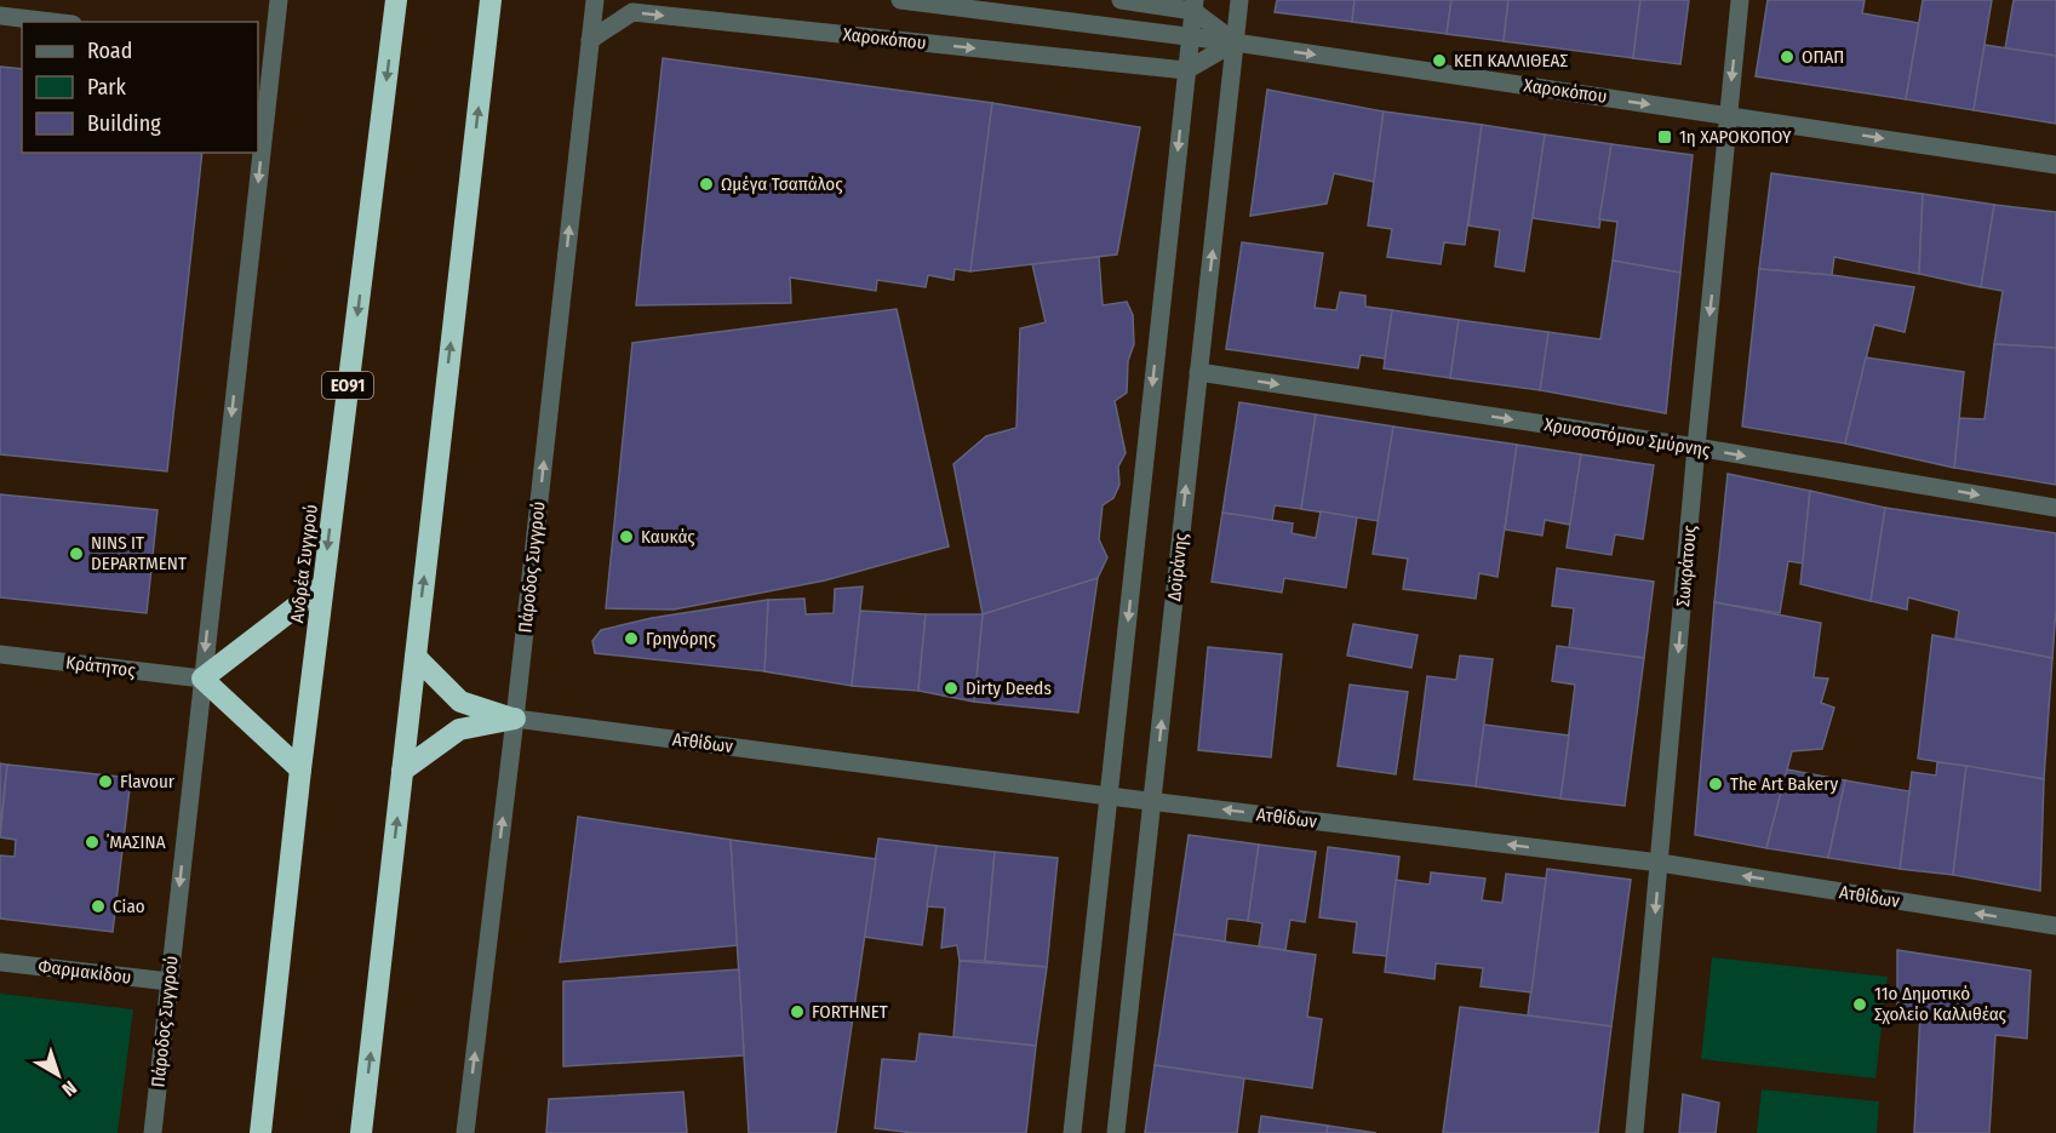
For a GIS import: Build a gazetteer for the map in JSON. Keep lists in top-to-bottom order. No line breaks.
{"streets":{"highway":["ΕΟ91","Ανδρέα Συγγρού"],"street":["Χαροκόπου","Χρυσοστόμου Σμύρνης","Σωκράτους","Πάροδος Συγγρού","Δοϊράνης","Κράτητος","Ατθίδων","Φαρμακίδου"]},"crossings":[["Χαροκόπου","Σωκράτους"],["Χαροκόπου","Πάροδος Συγγρού"],["Χαροκόπου","Δοϊράνης"],["Χρυσοστόμου Σμύρνης","Σωκράτους"],["Χρυσοστόμου Σμύρνης","Δοϊράνης"],["Σωκράτους","Ατθίδων"],["Πάροδος Συγγρού","Κράτητος"],["Πάροδος Συγγρού","Ατθίδων"],["Πάροδος Συγγρού","Φαρμακίδου"],["Δοϊράνης","Ατθίδων"]],"one_way":["Χαροκόπου","Χρυσοστόμου Σμύρνης","Σωκράτους","Ατθίδων"],"places":{"other":["ΟΠΑΠ","ΚΕΠ ΚΑΛΛΙΘΕΑΣ","Ωμέγα Τσαπάλος","Καυκάς","NINS IT DEPARTMENT","Γρηγόρης","Dirty Deeds","Flavour","The Art Bakery","΄ΜΑΣΙΝΑ","Ciao","11ο Δημοτικό Σχολείο Καλλιθέας","FORTHNET"],"transit":["1η ΧΑΡΟΚΟΠΟΥ"]},"legend":["Road","Park","Building"],"north":"bottom right"}
